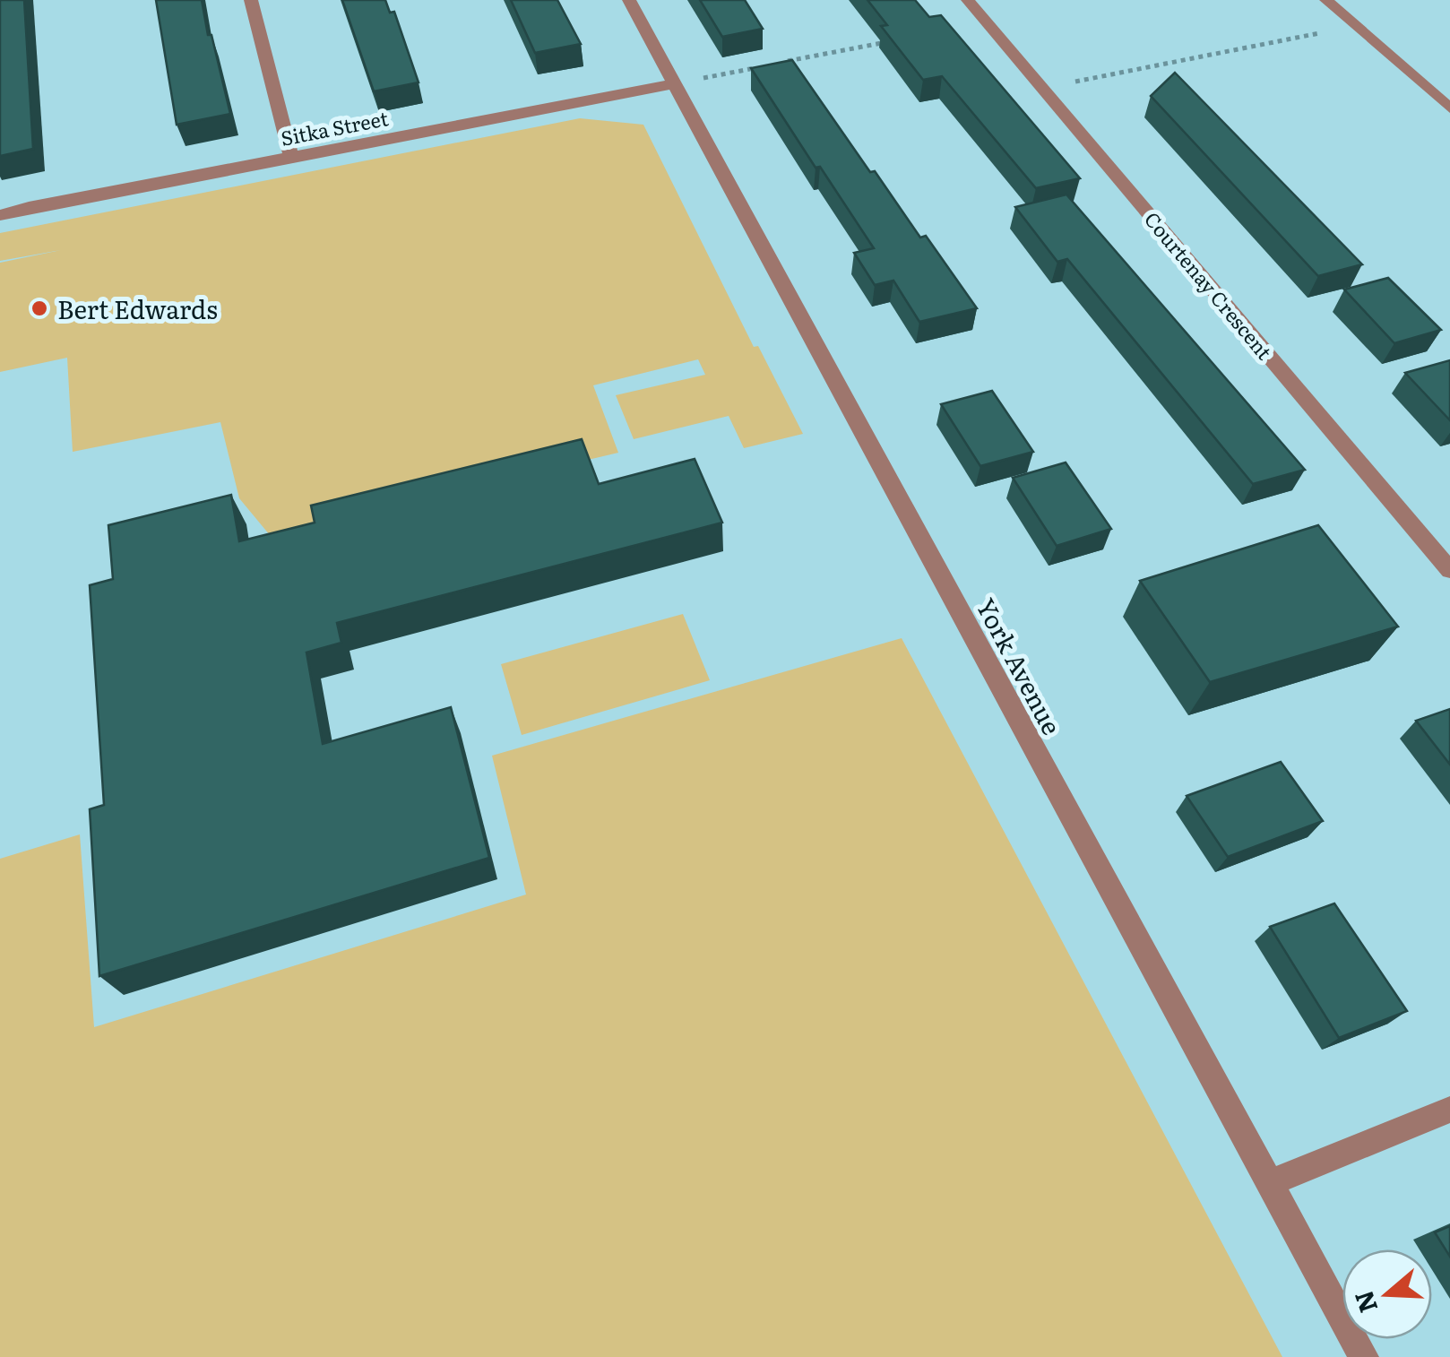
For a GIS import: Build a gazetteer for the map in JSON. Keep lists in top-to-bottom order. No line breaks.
{"streets":{"street":["Sitka Street","Courtenay Crescent","York Avenue"]},"crossings":[["Sitka Street","York Avenue"]],"places":["Bert Edwards"],"north":"left"}
